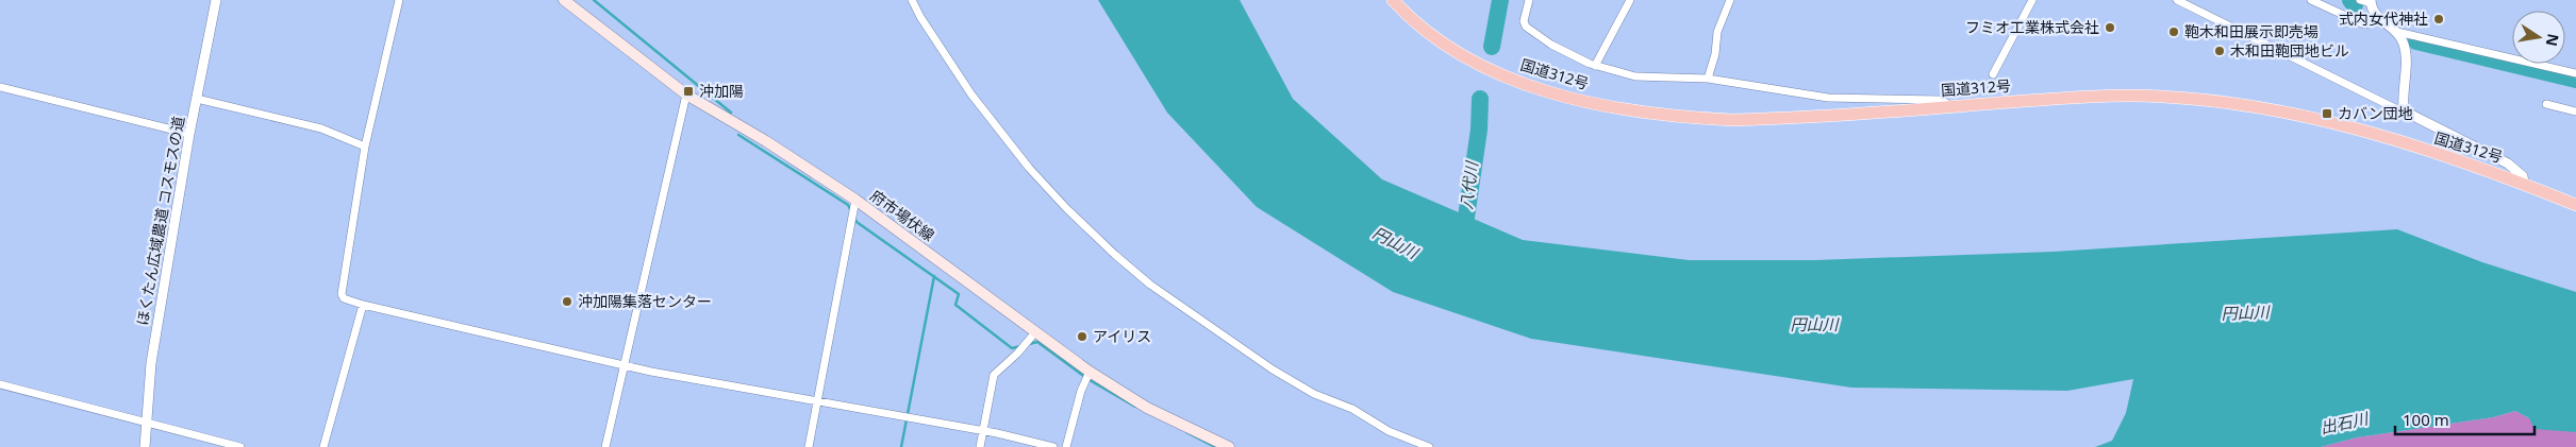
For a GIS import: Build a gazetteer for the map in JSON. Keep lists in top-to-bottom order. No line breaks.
{"streets":{"highway":["国道312号"],"main road":["府市場伏線"],"street":["ほくたん広域農道 コスモスの道"]},"water":["八代川","円山川","出石川"],"places":{"other":["式内女代神社","フミオ工業株式会社","鞄木和田展示即売場","木和田鞄団地ビル","沖加陽集落センター","アイリス"],"transit":["沖加陽","カバン団地"]},"scale_bar":"100 m","north":"right"}
